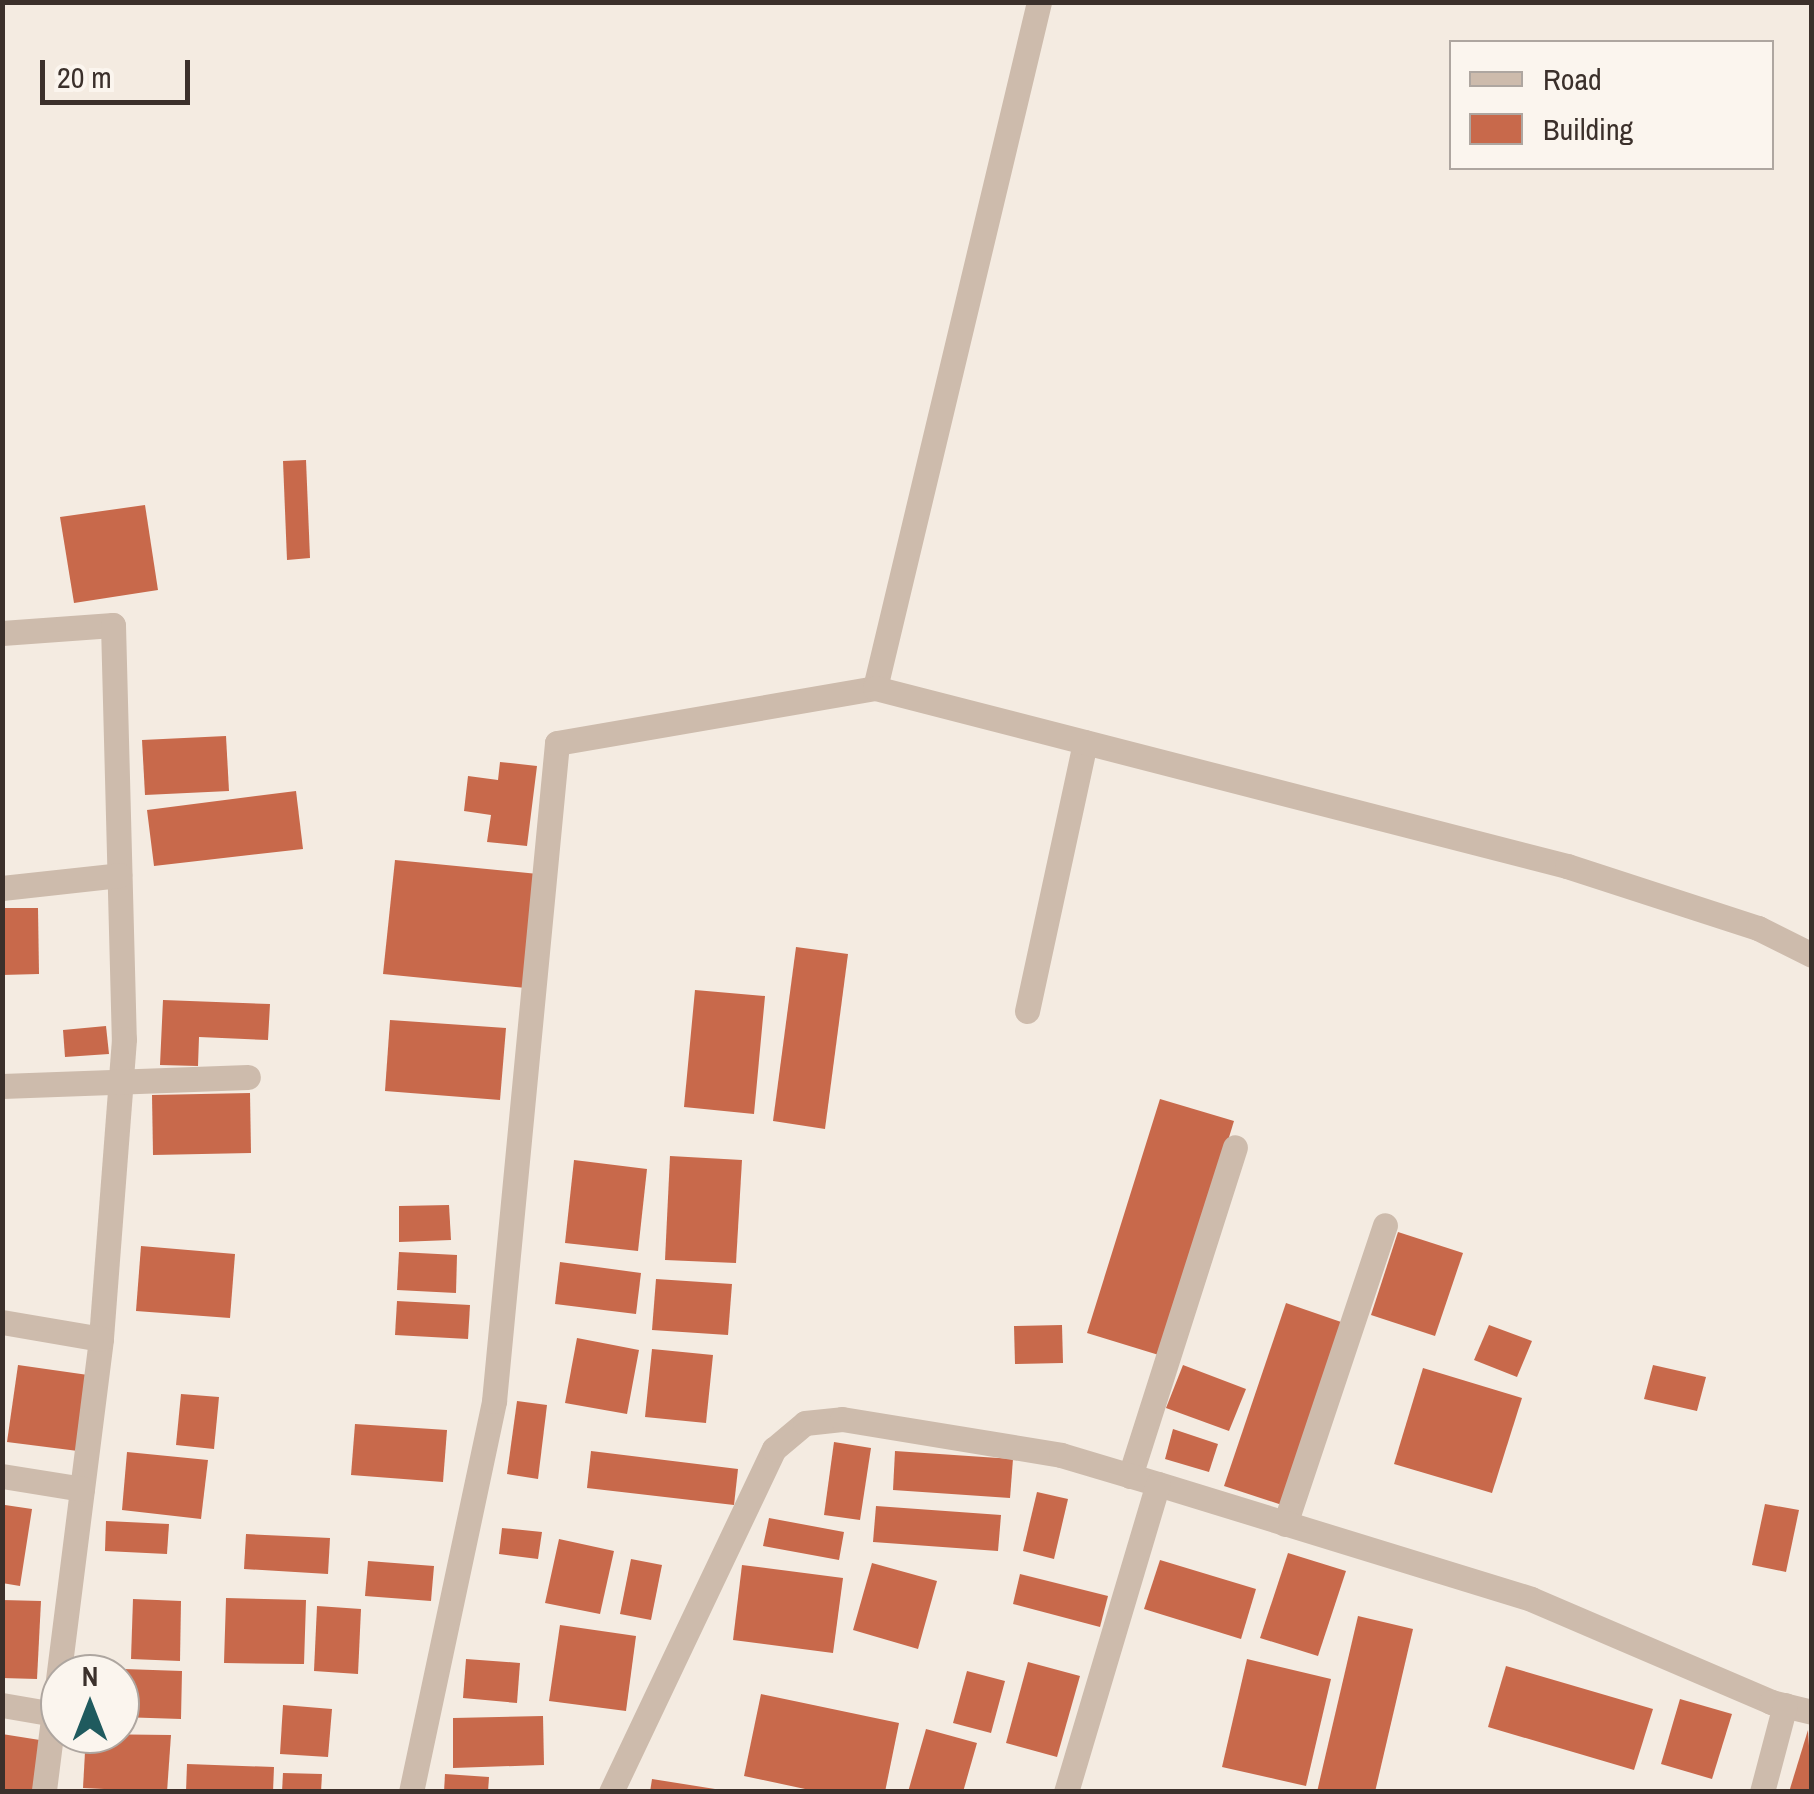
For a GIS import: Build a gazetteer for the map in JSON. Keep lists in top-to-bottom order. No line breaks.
{"legend":["Road","Building"],"scale_bar":"20 m","north":"top"}
